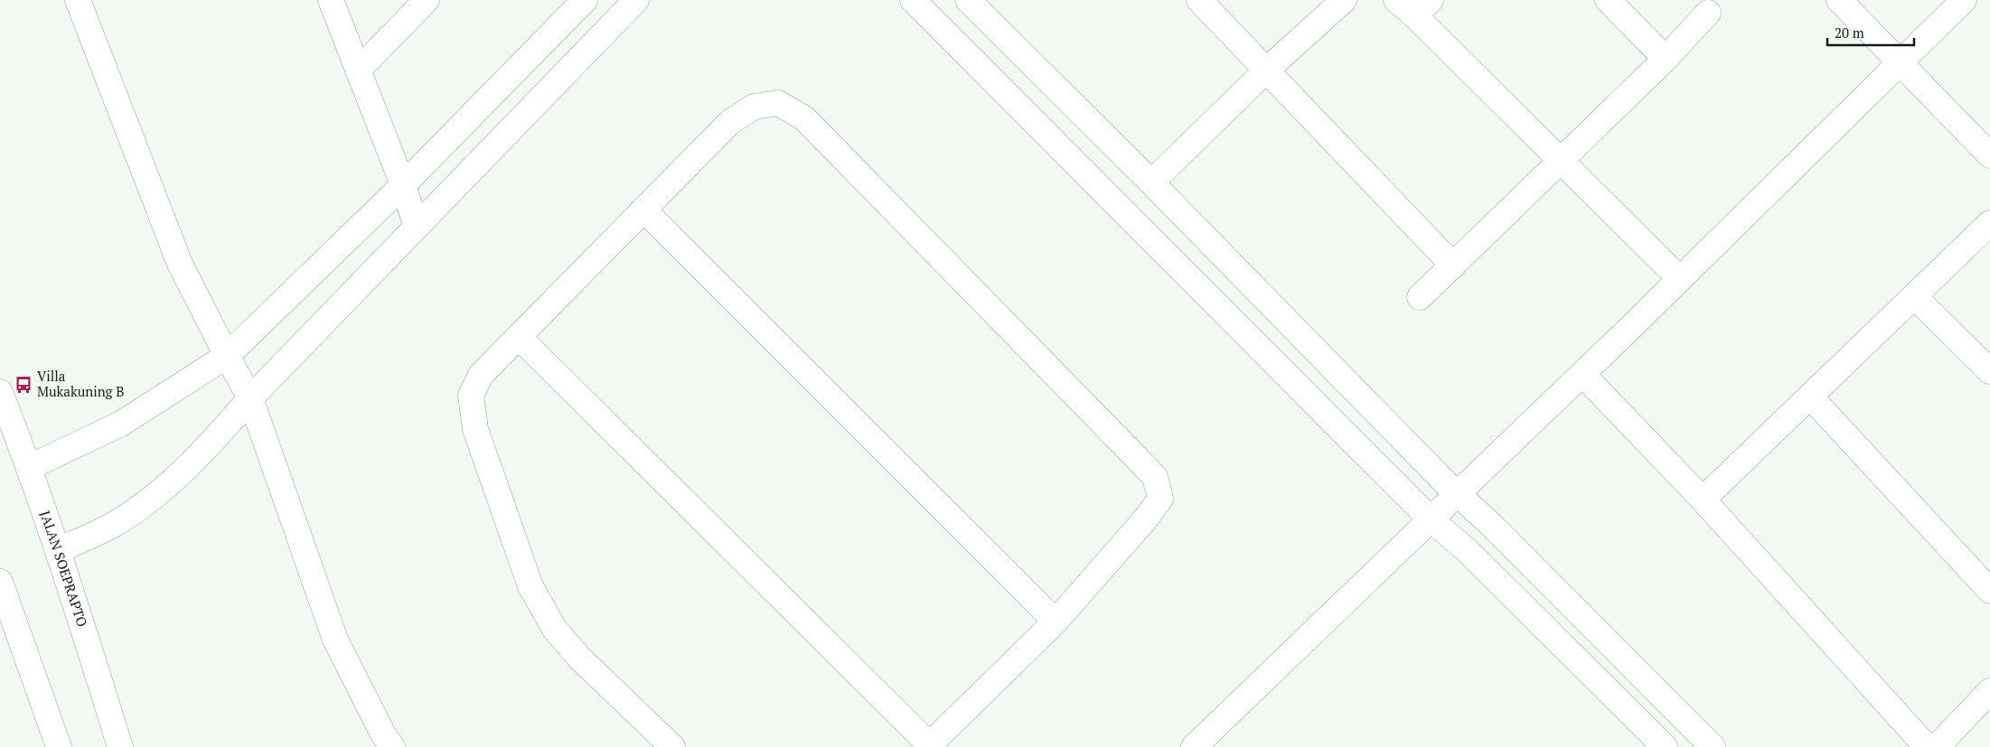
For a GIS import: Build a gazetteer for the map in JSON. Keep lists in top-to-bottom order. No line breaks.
{"streets":{"main road":["JALAN SOEPRAPTO"]},"places":{"bus stop":["Villa Mukakuning B"]},"scale_bar":"20 m"}
